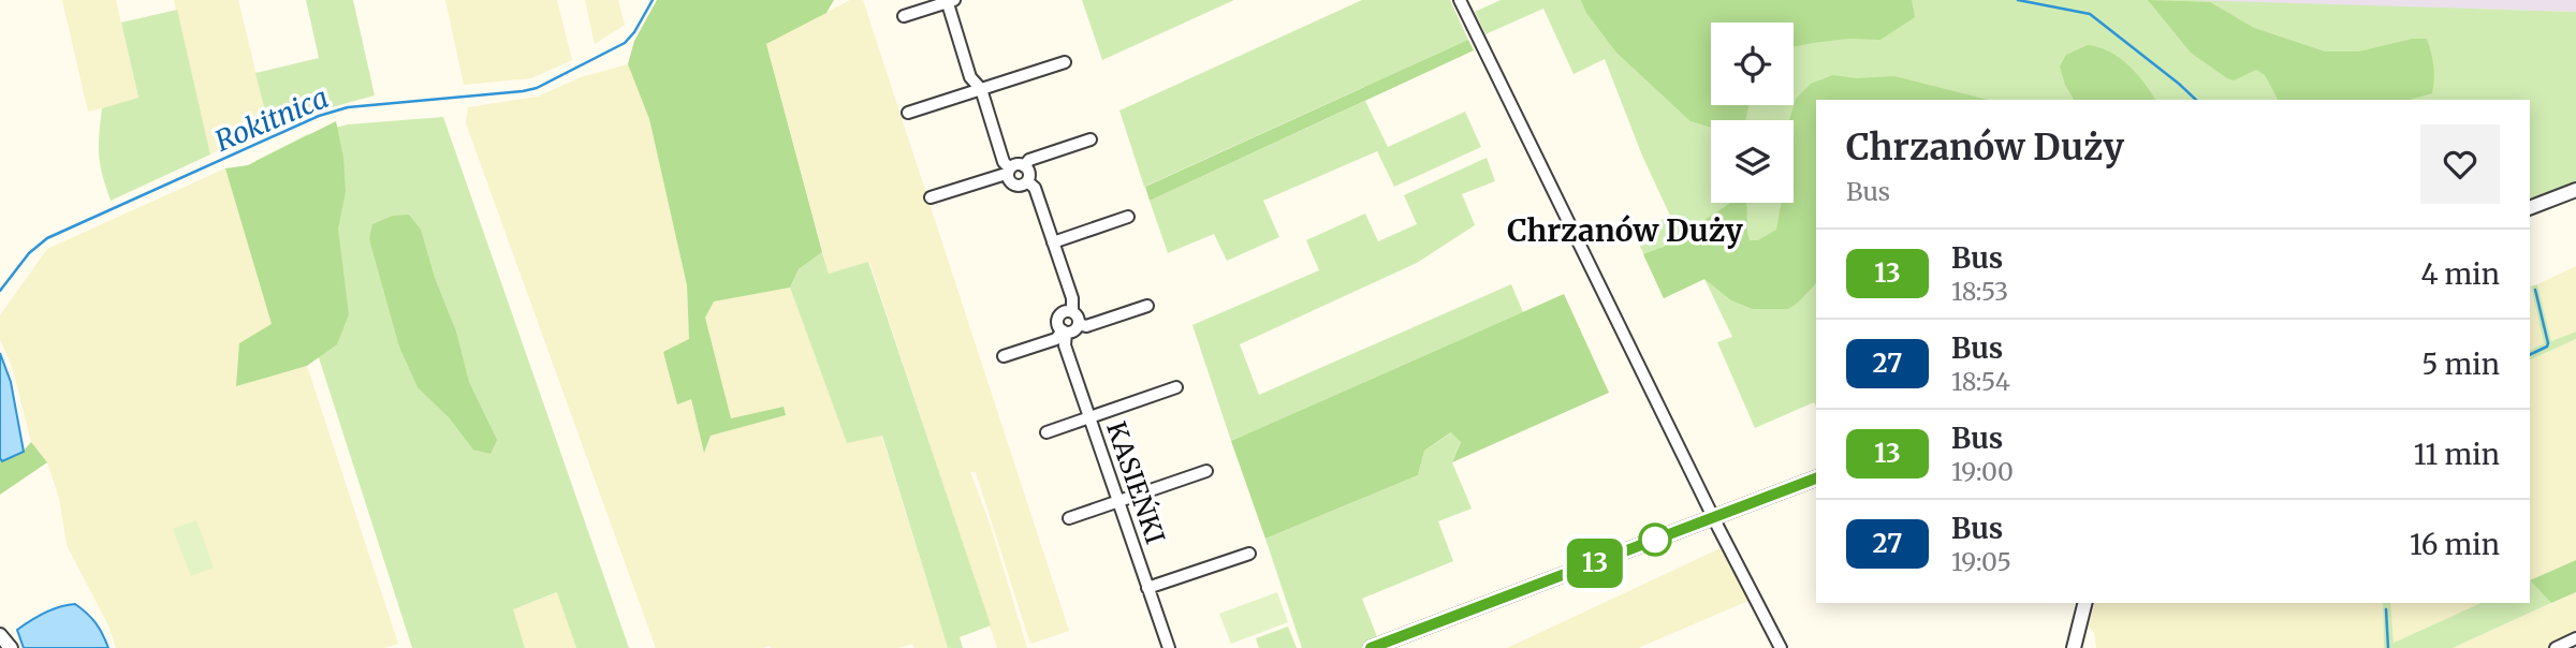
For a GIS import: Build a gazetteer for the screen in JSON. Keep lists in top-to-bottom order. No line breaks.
{"streets":{"street":["KASIEŃKI"]},"districts":["Chrzanów Duży"],"water":["Rokitnica"],"lines":["bus line 13"],"page":{"on_map":"13","heading":["Chrzanów Duży","Bus"],"list":[{"mark":"13","name":"Bus","note":"18:53","value":"4 min"},{"mark":"27","name":"Bus","note":"18:54","value":"5 min"},{"mark":"13","name":"Bus","note":"19:00","value":"11 min"},{"mark":"27","name":"Bus","note":"19:05","value":"16 min"}]}}
